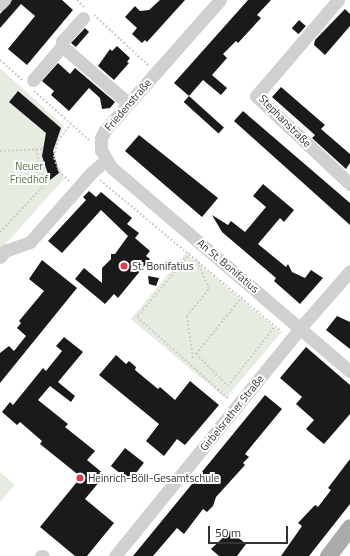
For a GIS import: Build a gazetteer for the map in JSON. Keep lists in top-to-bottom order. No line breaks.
{"streets":{"street":["Friedenstraße","Stephanstraße","An St. Bonifatius","Girbelsrather Straße"]},"crossings":[["Friedenstraße","An St. Bonifatius"],["An St. Bonifatius","Girbelsrather Straße"]],"parks":["Neuer Friedhof"],"places":["St. Bonifatius","Heinrich-Böll-Gesamtschule"],"scale_bar":"50 m"}
